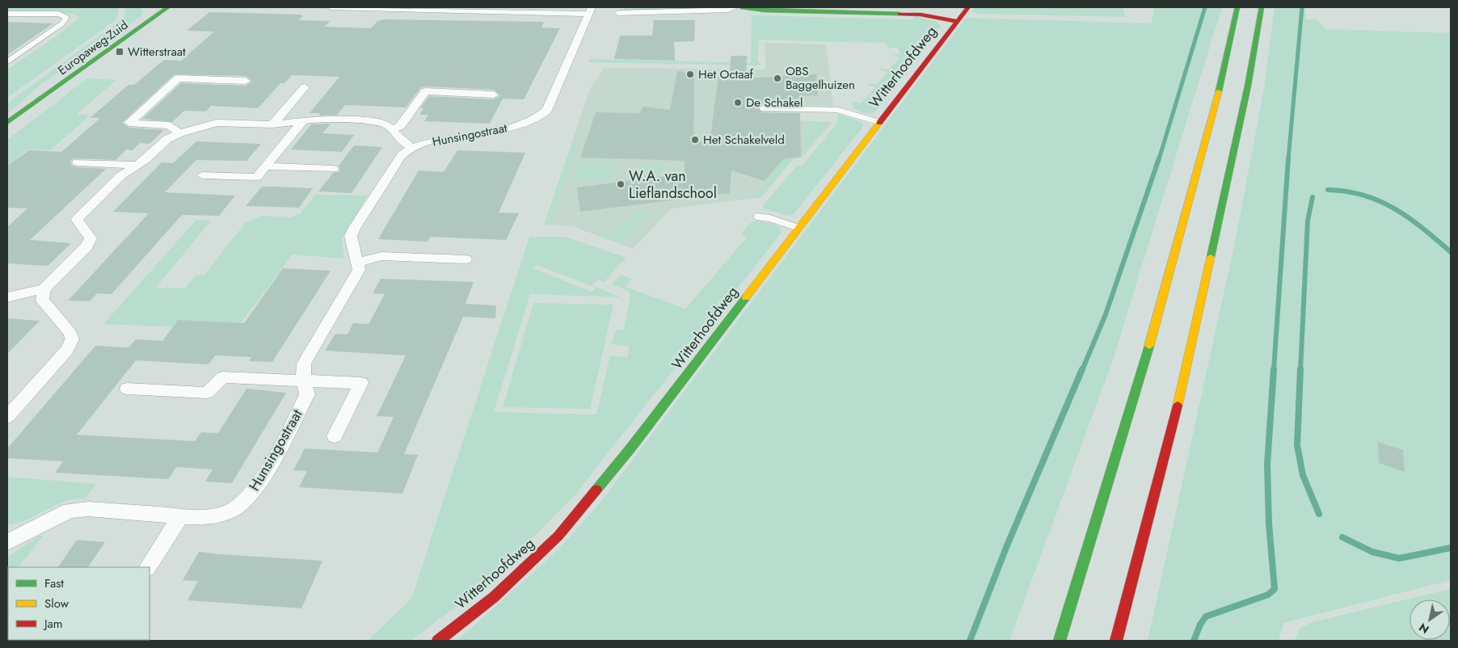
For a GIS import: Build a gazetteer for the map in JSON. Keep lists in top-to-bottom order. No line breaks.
{"streets":{"main road":["Europaweg-Zuid","Witterhoofdweg"],"street":["Hunsingostraat"]},"places":{"transit":["Witterstraat"],"other":["Het Octaaf","OBS Baggelhuizen","De Schakel","Het Schakelveld","W.A. van Lieflandschool"]},"legend":["Fast","Slow","Jam"],"north":"bottom left"}
